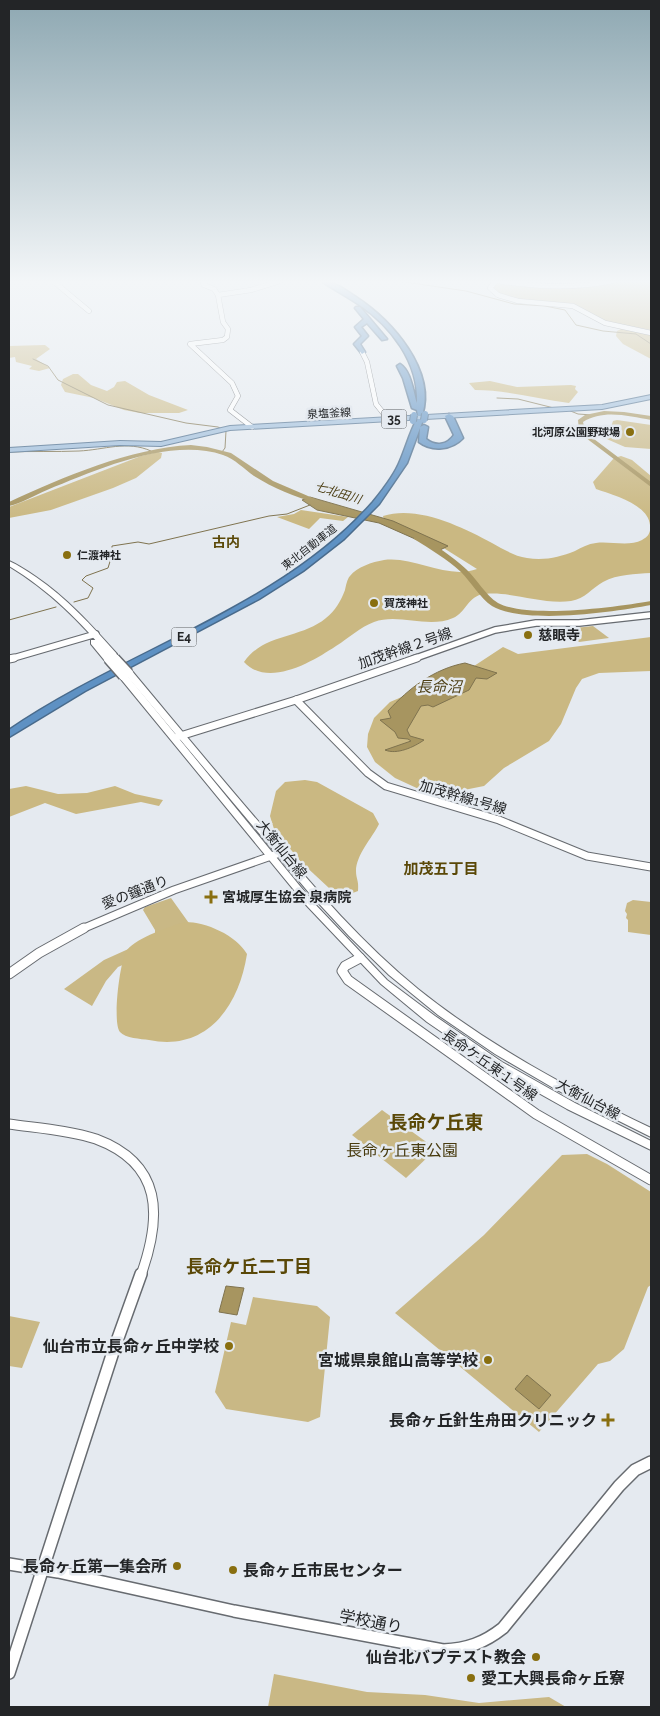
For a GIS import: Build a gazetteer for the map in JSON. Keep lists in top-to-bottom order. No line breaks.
{"streets":{"highway":["東北自動車道","E4"],"main road":["泉塩釜線","35","大衡仙台線"],"street":["加茂幹線２号線","加茂幹線1号線","愛の鐘通り","長命ケ丘東１号線","学校通り"]},"crossings":[["加茂幹線２号線","加茂幹線1号線"],["加茂幹線２号線","大衡仙台線"],["大衡仙台線","愛の鐘通り"],["大衡仙台線","長命ケ丘東１号線"]],"districts":["古内","加茂五丁目","長命ケ丘東","長命ケ丘二丁目"],"water":["七北田川","長命沼"],"parks":["長命ヶ丘東公園"],"places":{"other":["北河原公園野球場","仁渡神社","賀茂神社","慈眼寺","仙台市立長命ヶ丘中学校","宮城県泉館山高等学校","長命ヶ丘第一集会所","長命ヶ丘市民センター","仙台北バプテスト教会","愛工大興長命ヶ丘寮"],"health":["宮城厚生協会 泉病院","長命ヶ丘針生舟田クリニック"]}}
